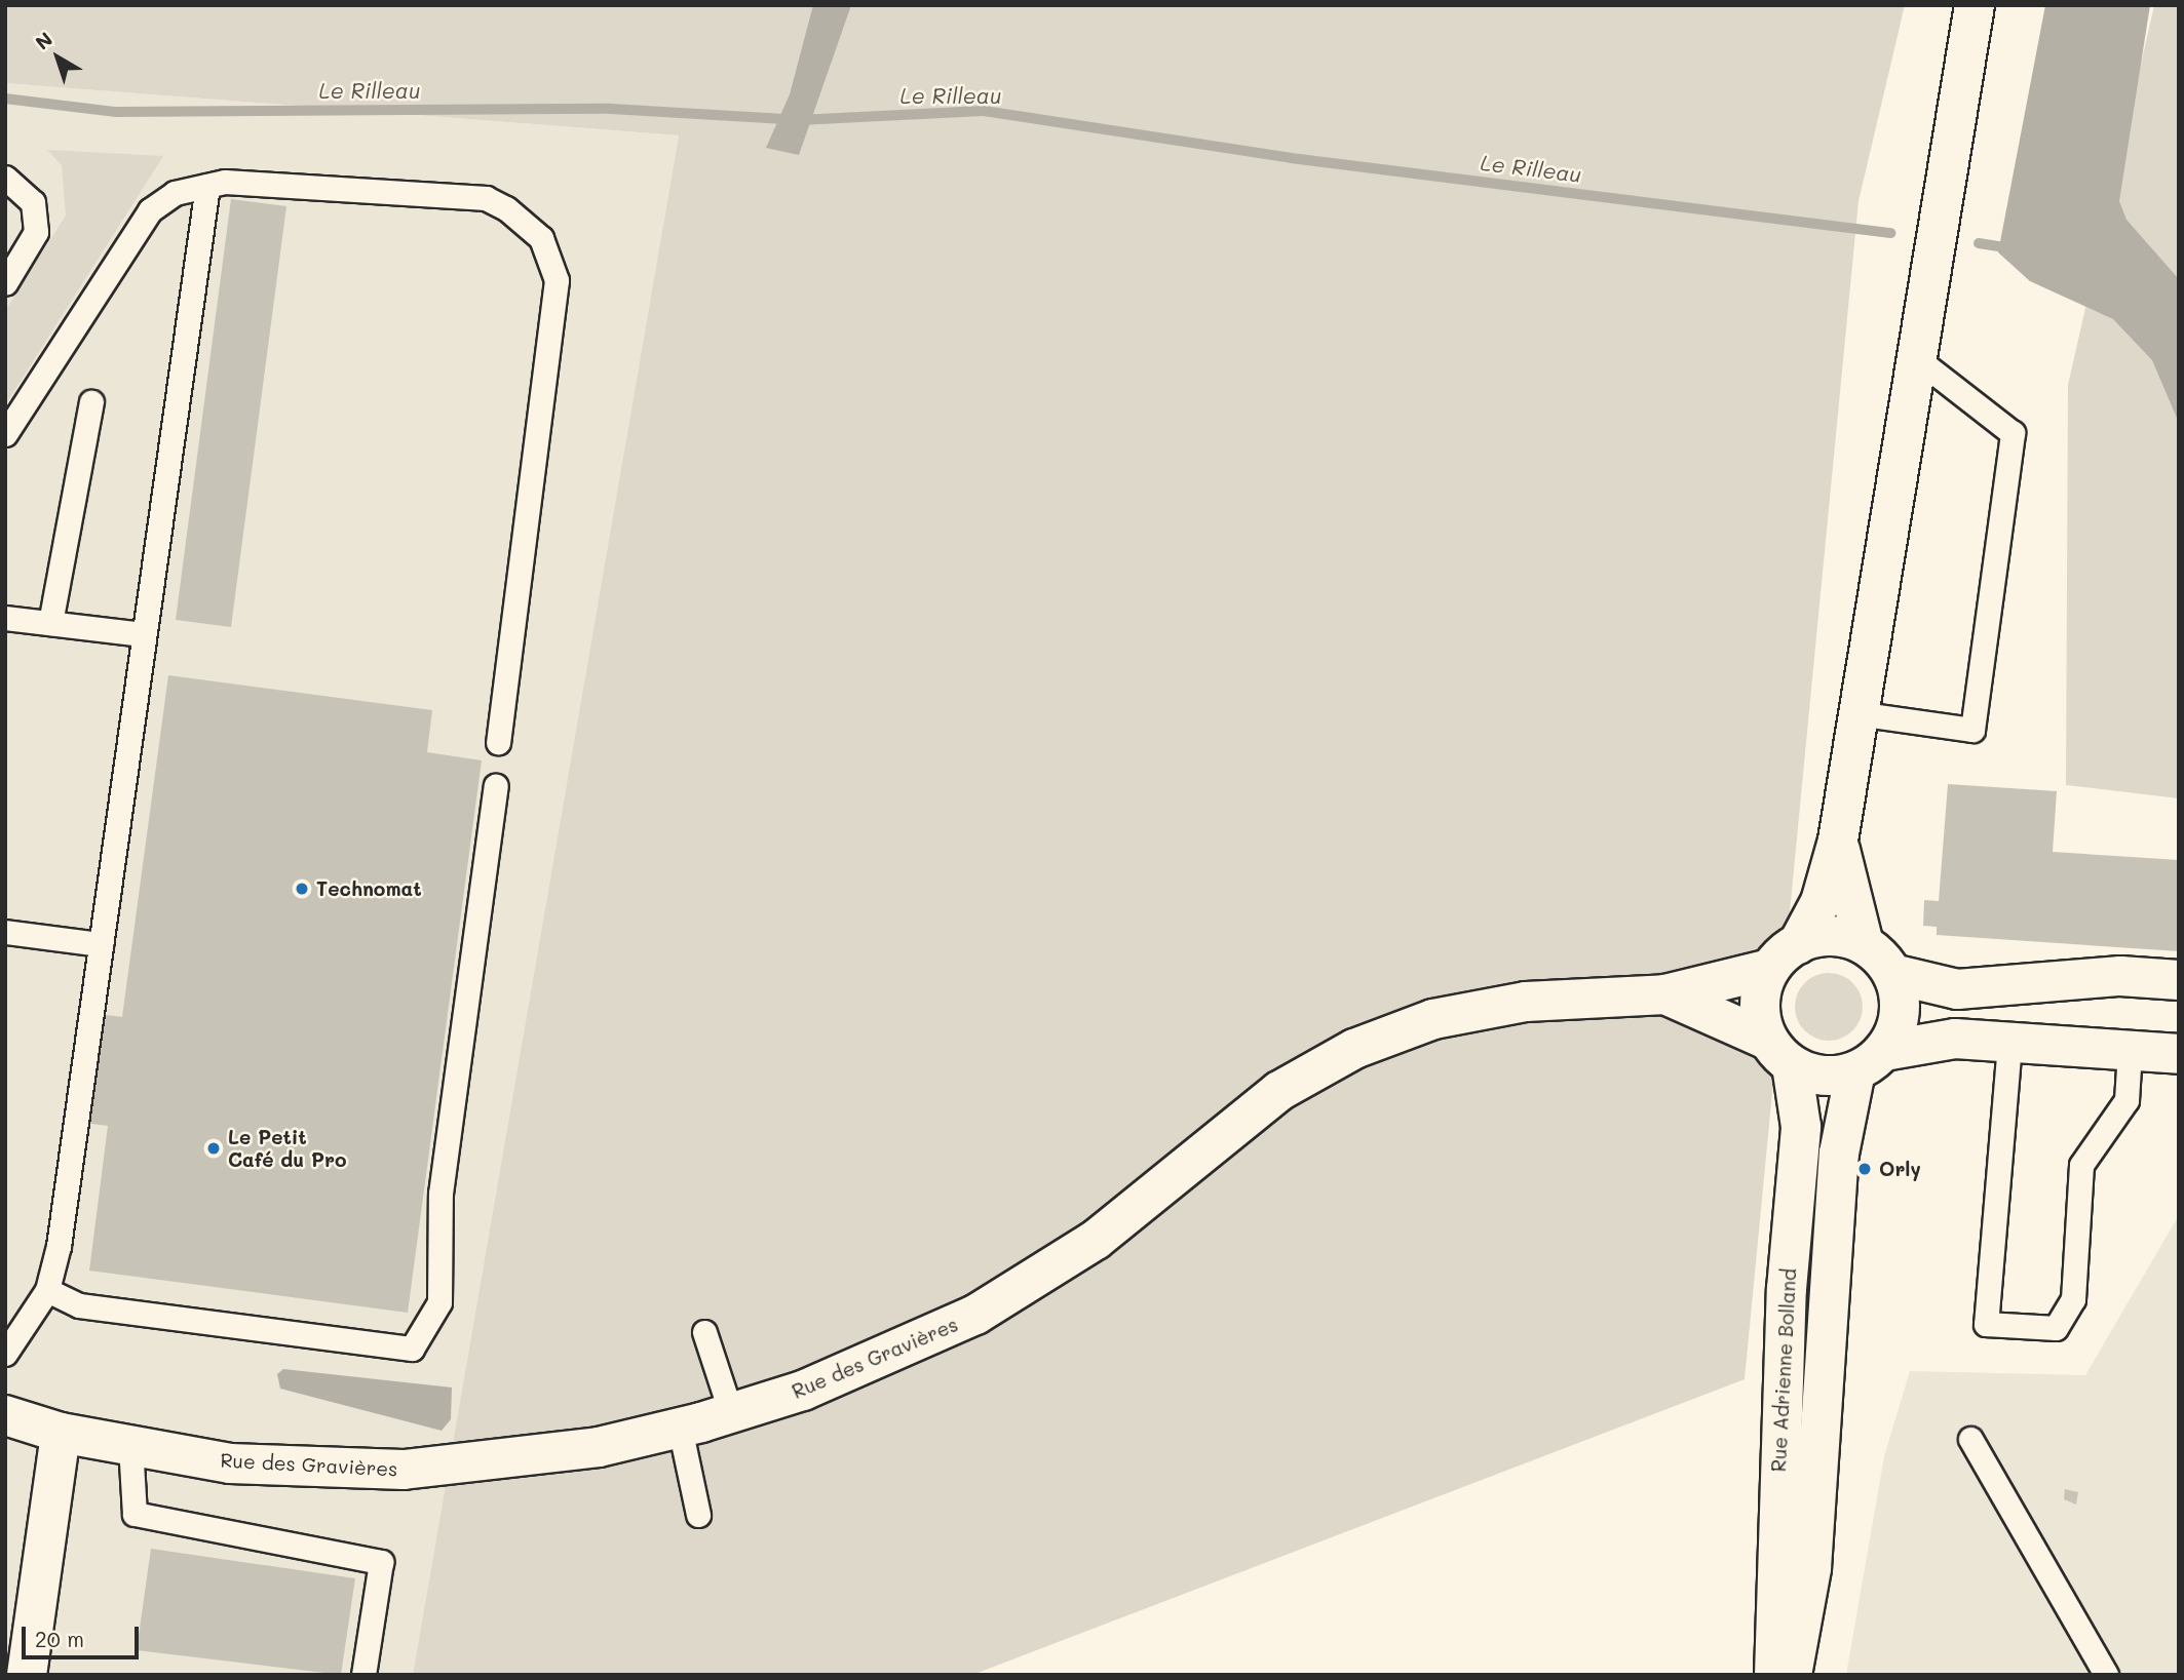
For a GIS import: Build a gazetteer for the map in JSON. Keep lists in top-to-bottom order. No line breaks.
{"streets":{"main road":["Rue des Gravières","Rue Adrienne Bolland"]},"crossings":[["Rue des Gravières","Rue Adrienne Bolland"]],"water":["Le Rilleau"],"places":["Technomat","Le Petit Café du Pro","Orly"],"scale_bar":"20 m","north":"top left"}
